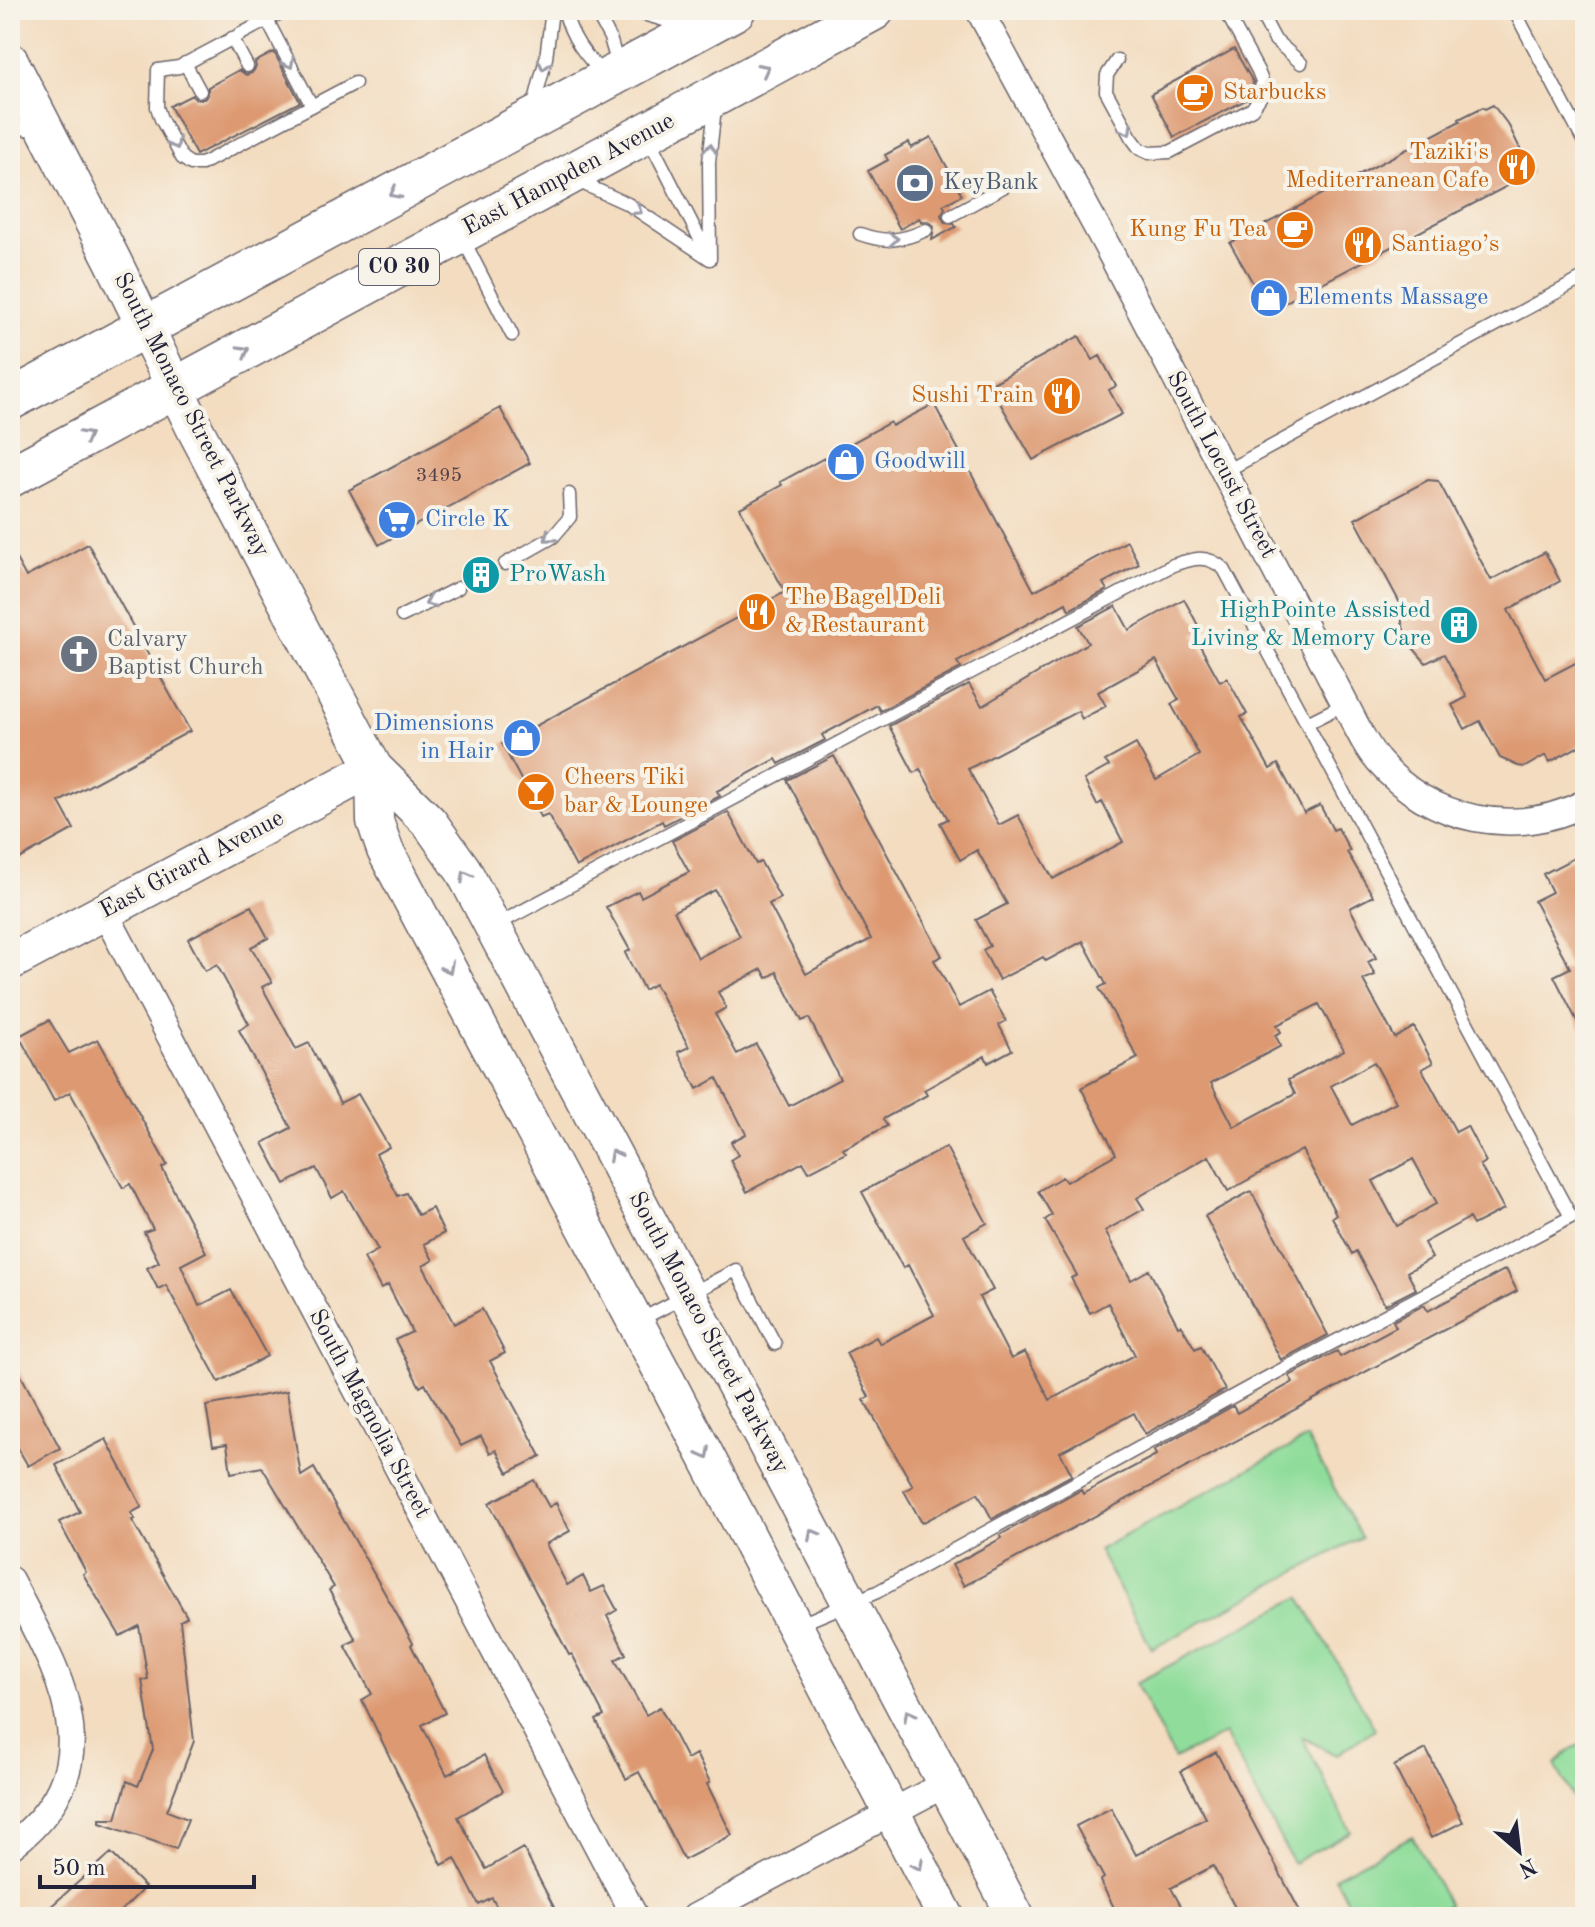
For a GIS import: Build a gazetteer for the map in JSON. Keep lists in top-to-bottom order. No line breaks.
{"streets":{"main road":["East Hampden Avenue","CO 30","South Monaco Street Parkway","East Girard Avenue"],"street":["South Locust Street","South Magnolia Street"]},"crossings":[["East Hampden Avenue","South Monaco Street Parkway"],["CO 30","South Monaco Street Parkway"],["South Monaco Street Parkway","East Girard Avenue"],["East Girard Avenue","South Magnolia Street"]],"places":{"cafe":["Starbucks","Kung Fu Tea"],"restaurant":["Taziki's Mediterranean Cafe","Santiago’s","Sushi Train","The Bagel Deli & Restaurant"],"bank":["KeyBank"],"shop":["Elements Massage","Goodwill","Dimensions in Hair"],"supermarket":["Circle K"],"building":["ProWash","HighPointe Assisted Living & Memory Care"],"church":["Calvary Baptist Church"],"bar":["Cheers Tiki bar & Lounge"]},"house_numbers":["3495"],"scale_bar":"50 m","north":"bottom right"}
